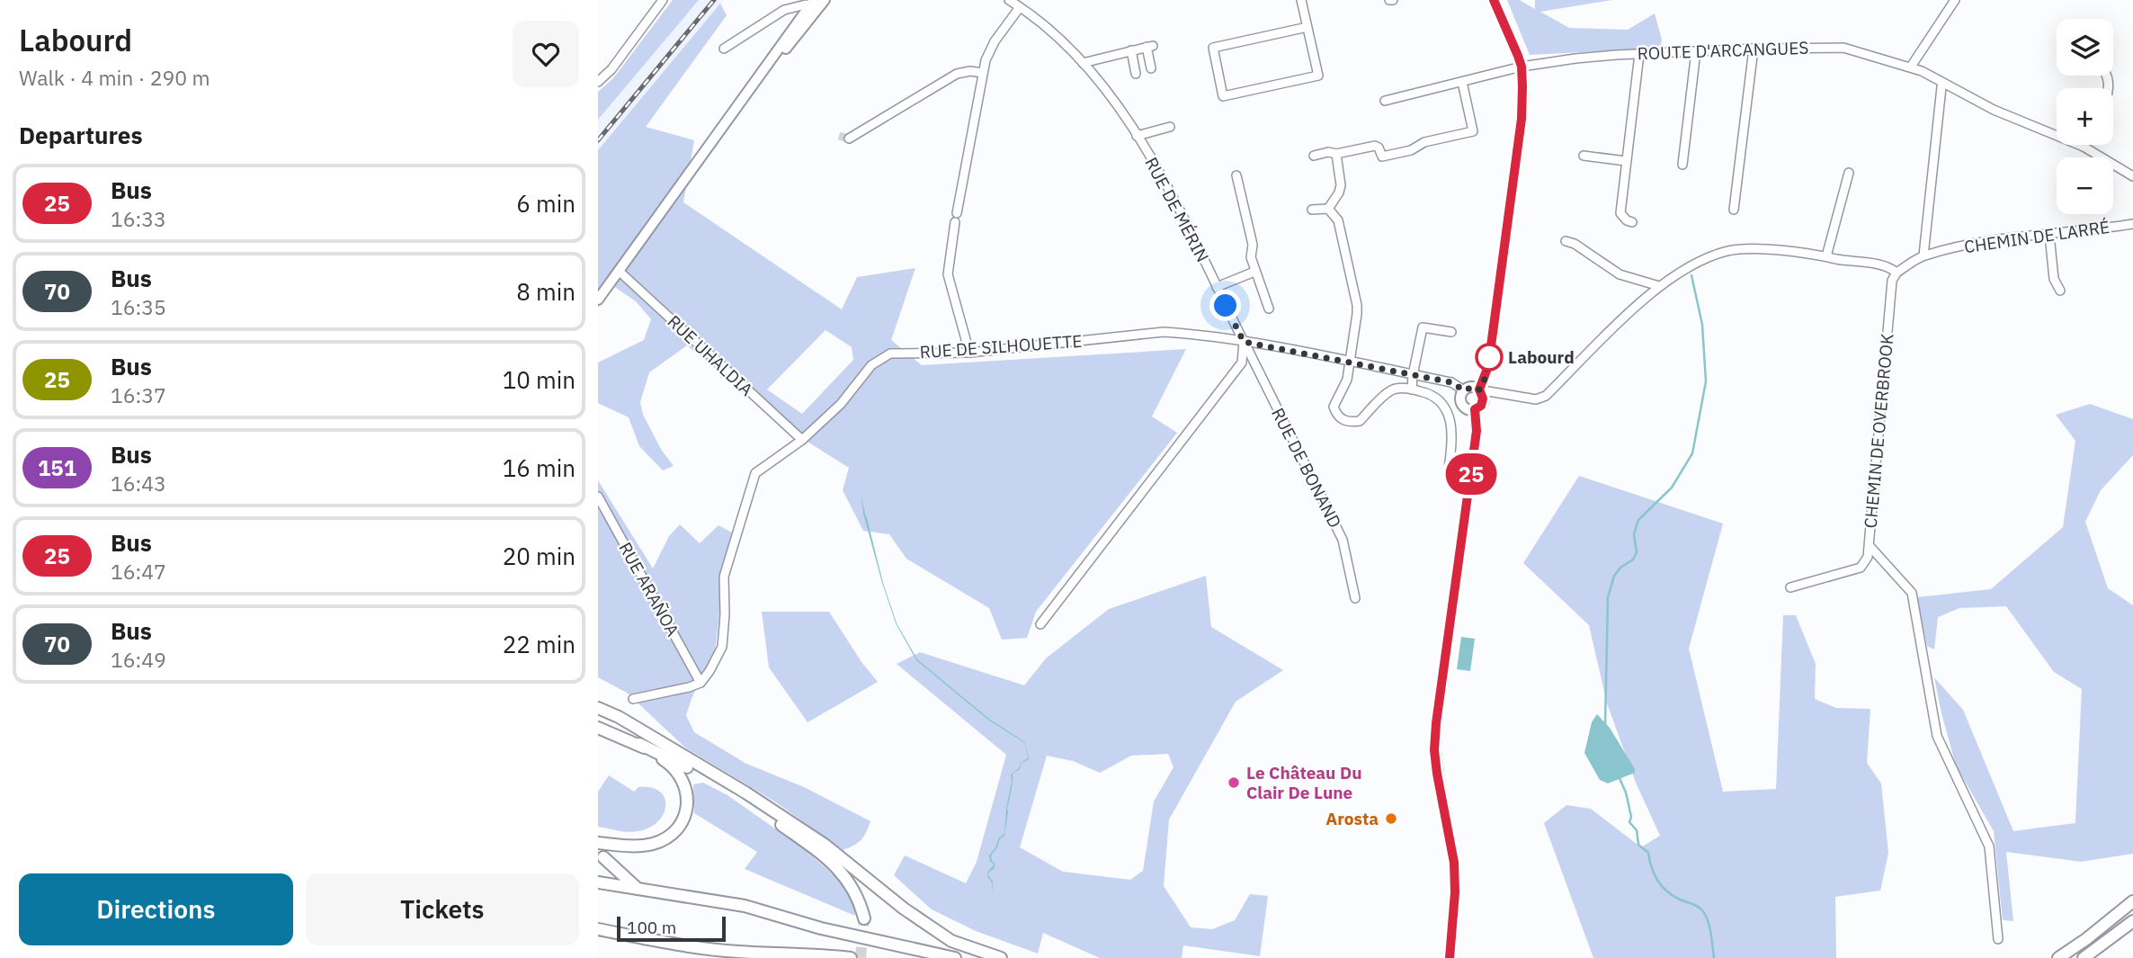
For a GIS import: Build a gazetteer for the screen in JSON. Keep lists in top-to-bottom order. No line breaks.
{"streets":{"street":["ROUTE D'ARCANGUES","RUE DE MÉRIN","CHEMIN DE LARRÉ","RUE DE SILHOUETTE","RUE UHALDIA","CHEMIN DE OVERBROOK","RUE DE BONAND","RUE ARAÑOA"]},"crossings":[["RUE DE MÉRIN","RUE DE SILHOUETTE"],["RUE DE MÉRIN","RUE DE BONAND"],["CHEMIN DE LARRÉ","CHEMIN DE OVERBROOK"],["RUE DE SILHOUETTE","RUE UHALDIA"],["RUE DE SILHOUETTE","RUE DE BONAND"],["RUE DE SILHOUETTE","RUE ARAÑOA"]],"places":["Labourd","Le Château Du Clair De Lune","Arosta"],"lines":["bus line 25"],"scale_bar":"100 m","page":{"heading":[["Labourd","Walk · 4 min · 290 m"],"Departures"],"on_map":"25","map_buttons":["+","−"],"list":[{"mark":"25","name":"Bus","note":"16:33","value":"6 min"},{"mark":"70","name":"Bus","note":"16:35","value":"8 min"},{"mark":"25","name":"Bus","note":"16:37","value":"10 min"},{"mark":"151","name":"Bus","note":"16:43","value":"16 min"},{"mark":"25","name":"Bus","note":"16:47","value":"20 min"},{"mark":"70","name":"Bus","note":"16:49","value":"22 min"}],"buttons":["Directions","Tickets"],"scale":"100 m"}}
